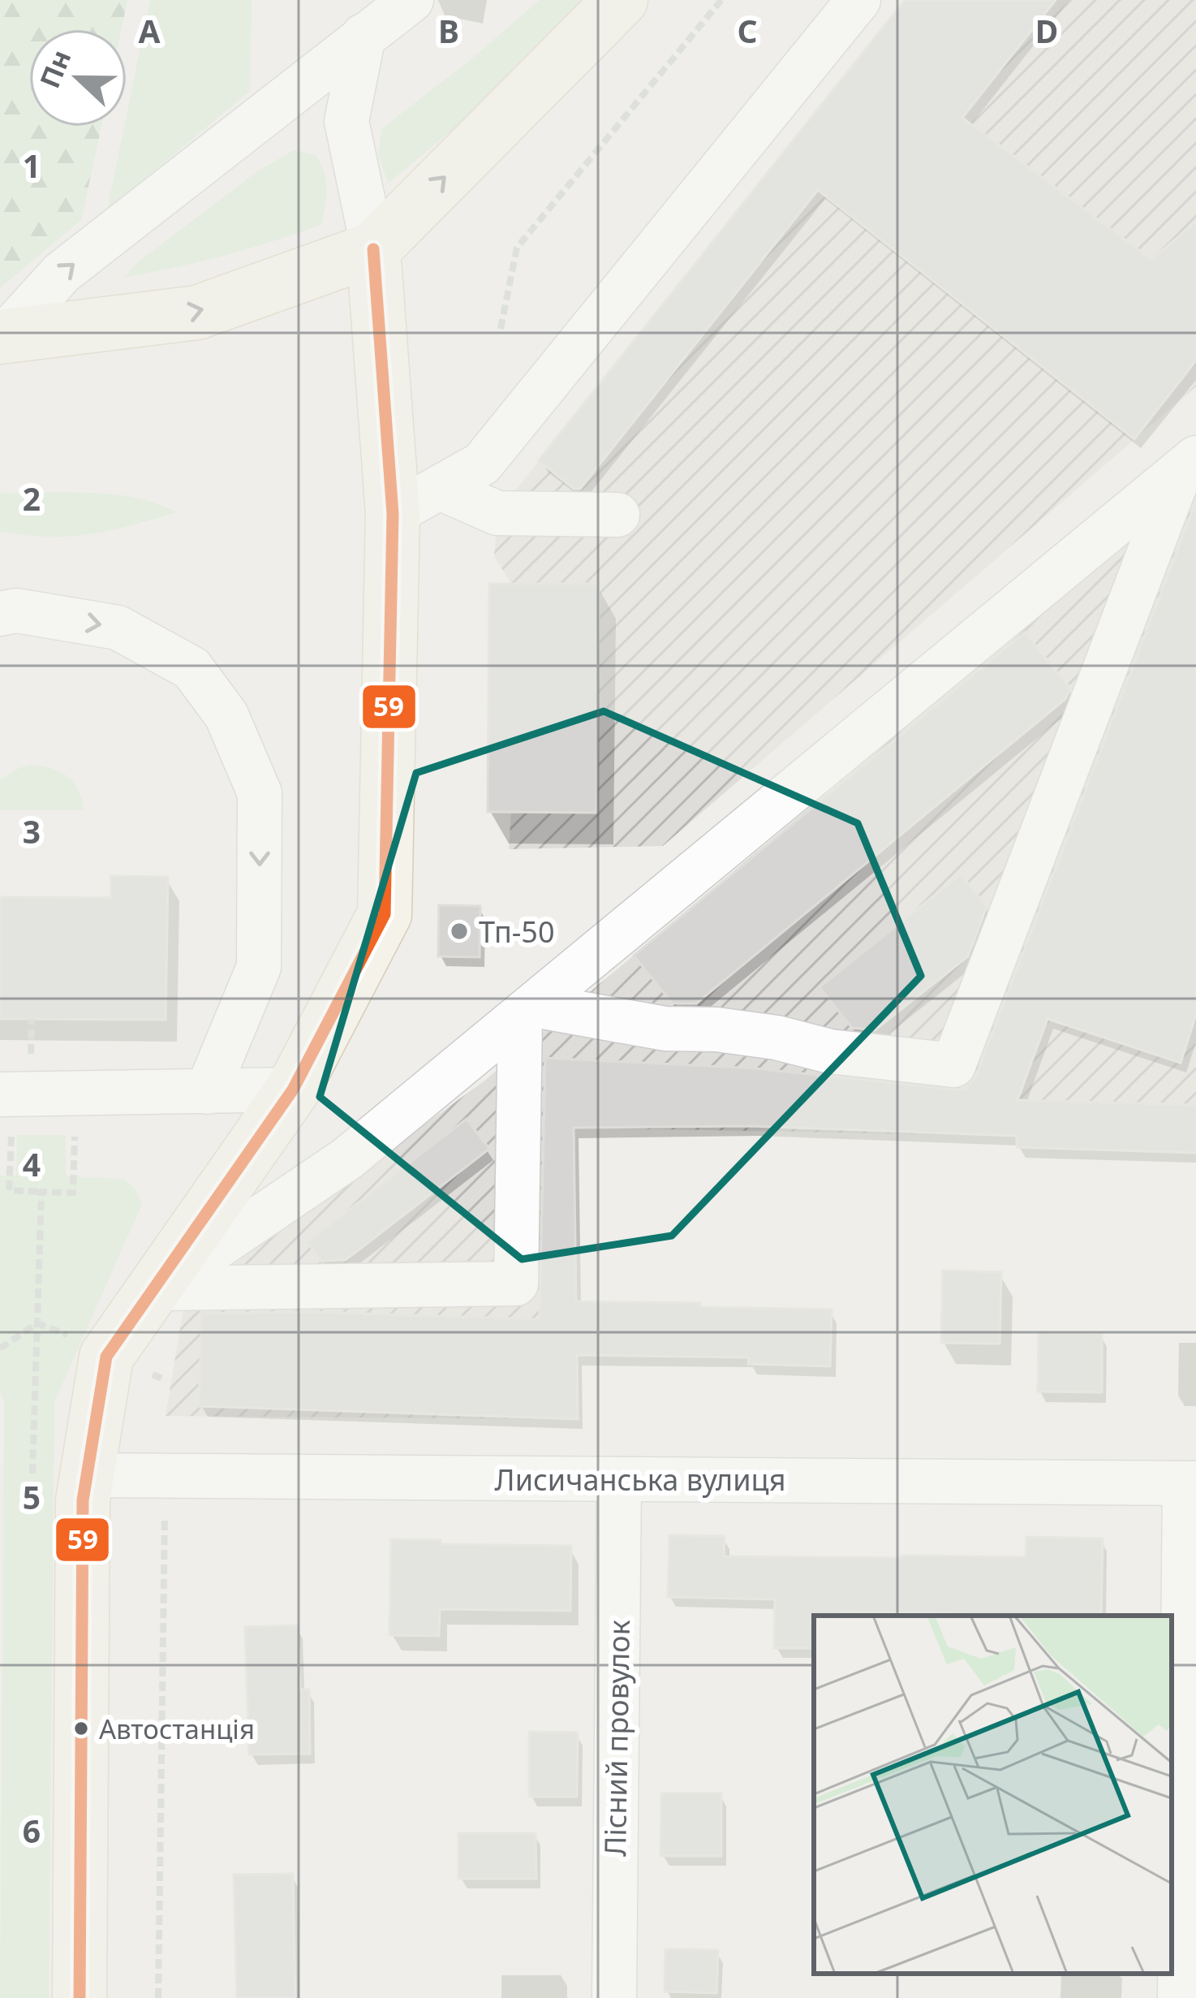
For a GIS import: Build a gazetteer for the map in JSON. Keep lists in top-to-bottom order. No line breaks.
{"streets":{"street":["Лисичанська вулиця","Лісний провулок"]},"crossings":[["Лисичанська вулиця","Лісний провулок"]],"places":["Тп-50","Автостанція"],"lines":["transit line 59"],"north":"left","grid":{"columns":["A","B","C","D"],"rows":["1","2","3","4","5","6"]}}
